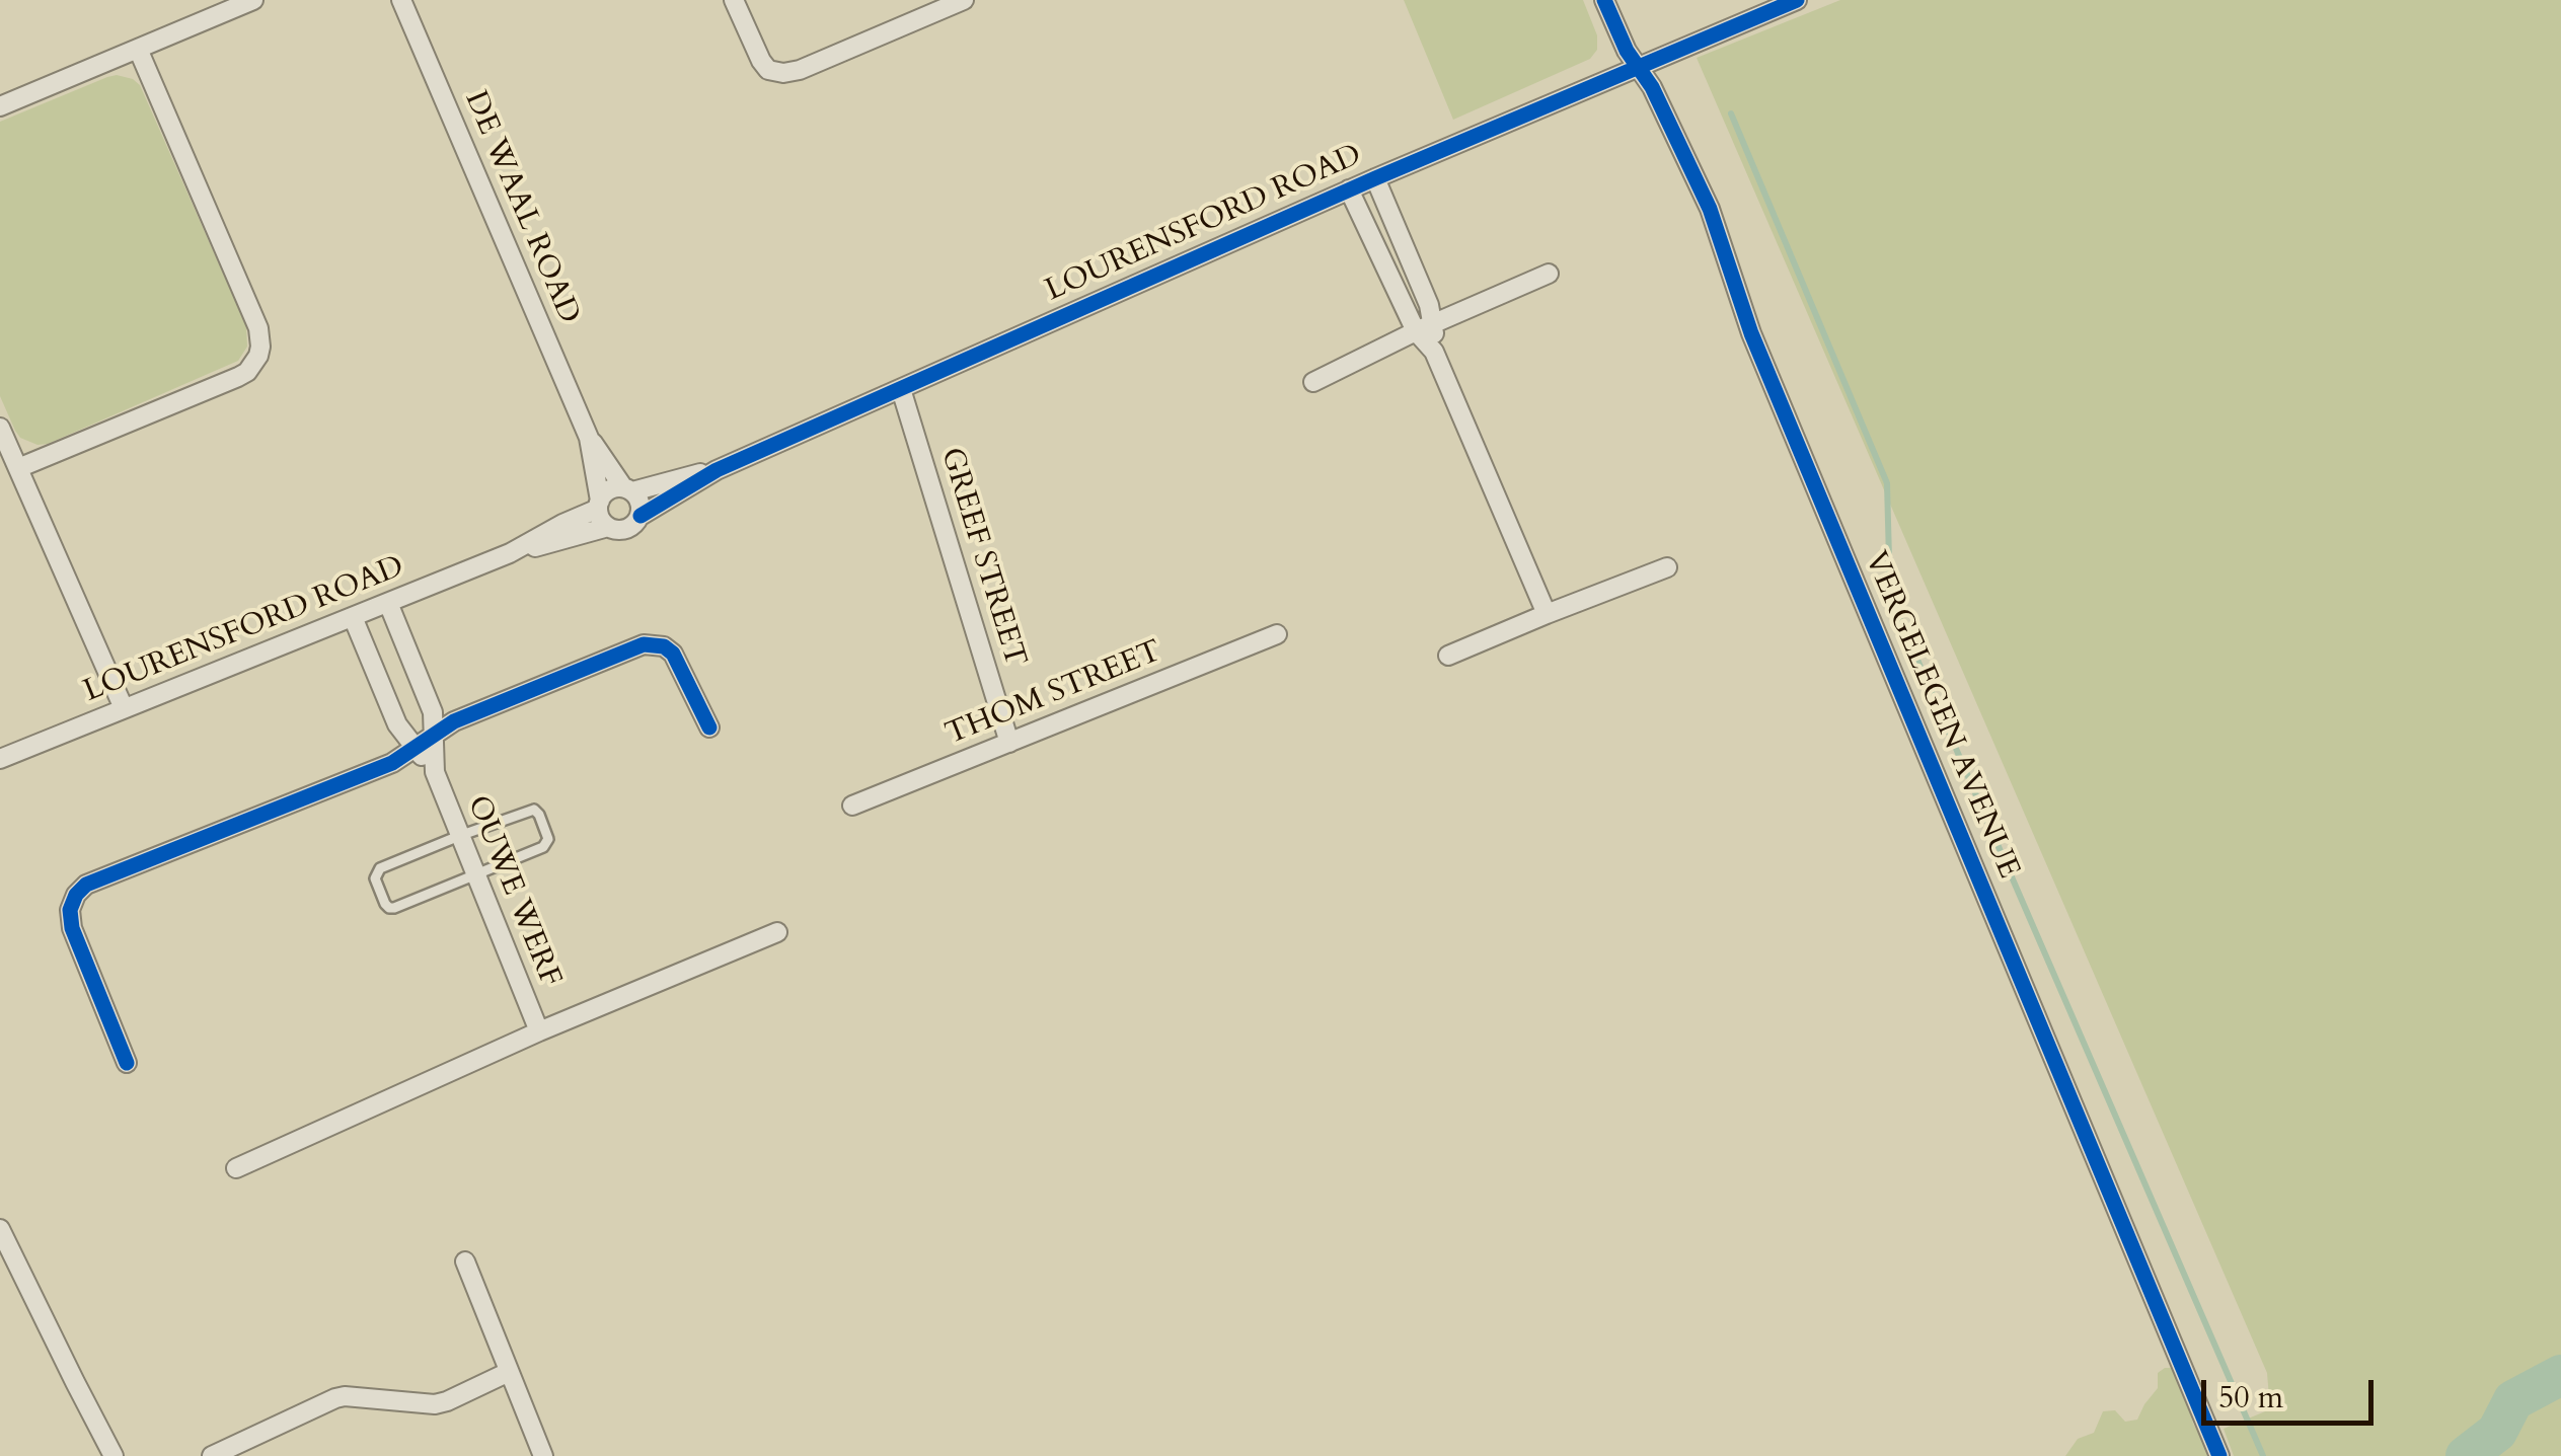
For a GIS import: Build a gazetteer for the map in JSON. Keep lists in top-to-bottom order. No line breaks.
{"streets":{"street":["DE WAAL ROAD","LOURENSFORD ROAD","GREEF STREET","THOM STREET","VERGELEGEN AVENUE","OUWE WERF"]},"crossings":[["DE WAAL ROAD","LOURENSFORD ROAD"],["LOURENSFORD ROAD","GREEF STREET"],["LOURENSFORD ROAD","VERGELEGEN AVENUE"],["LOURENSFORD ROAD","OUWE WERF"],["GREEF STREET","THOM STREET"]],"scale_bar":"50 m"}
